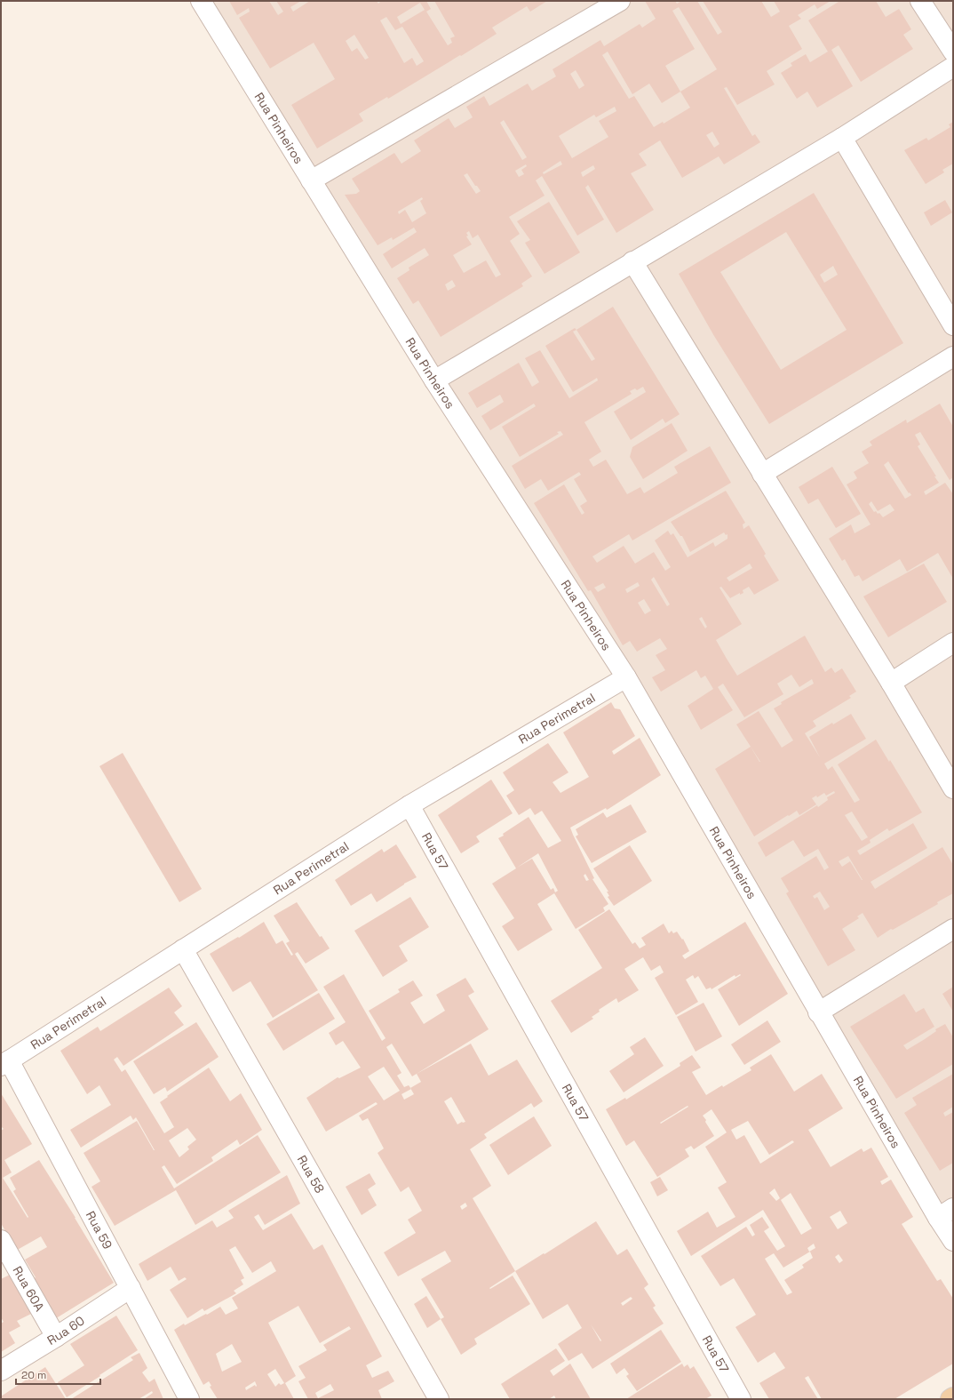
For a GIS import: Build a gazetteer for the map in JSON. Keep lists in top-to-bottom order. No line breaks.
{"streets":{"street":["Rua Pinheiros","Rua Perimetral","Rua 57","Rua 58","Rua 59","Rua 60A","Rua 60"]},"crossings":[["Rua Pinheiros","Rua Perimetral"],["Rua Perimetral","Rua 57"],["Rua Perimetral","Rua 58"],["Rua Perimetral","Rua 59"],["Rua 59","Rua 60"],["Rua 60A","Rua 60"]],"scale_bar":"20 m"}
